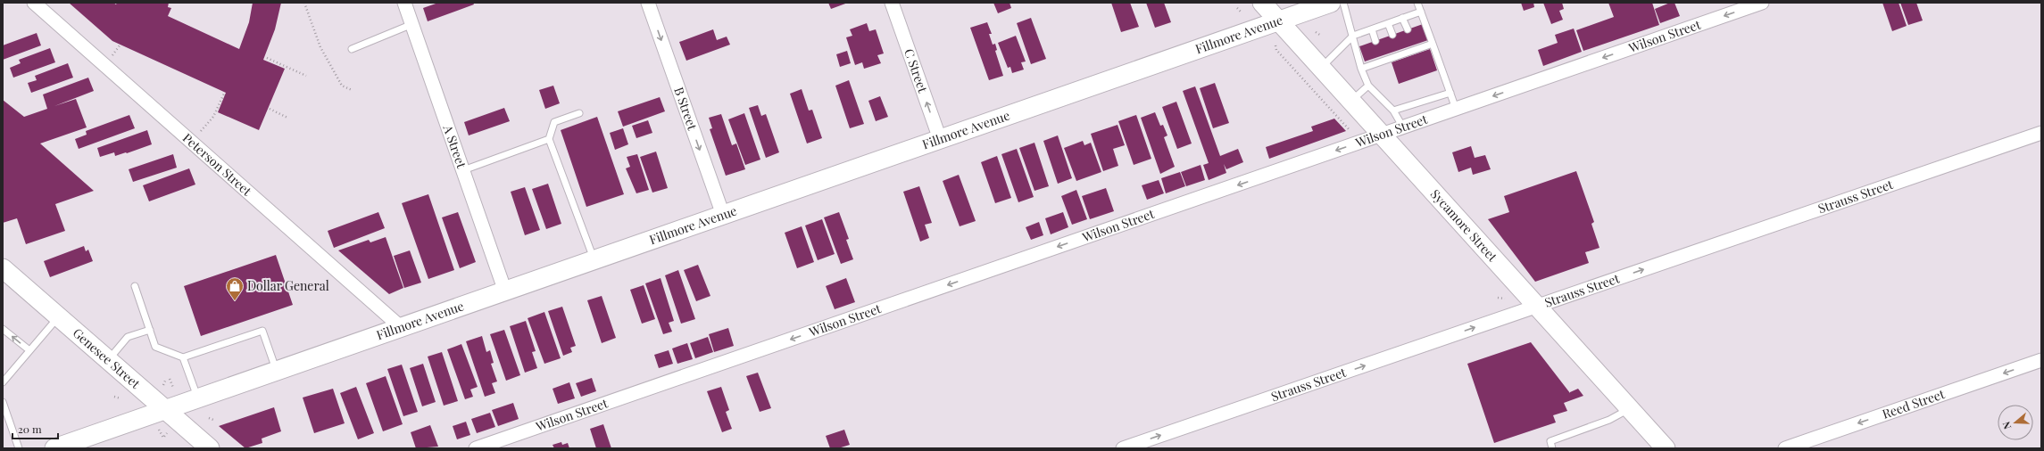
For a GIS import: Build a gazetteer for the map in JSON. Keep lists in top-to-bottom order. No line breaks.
{"streets":{"street":["Fillmore Avenue","Wilson Street","C Street","B Street","A Street","Peterson Street","Strauss Street","Sycamore Street","Genesee Street","Reed Street"]},"crossings":[["Fillmore Avenue","C Street"],["Fillmore Avenue","B Street"],["Fillmore Avenue","A Street"],["Fillmore Avenue","Peterson Street"],["Fillmore Avenue","Sycamore Street"],["Fillmore Avenue","Genesee Street"],["Wilson Street","Sycamore Street"],["Strauss Street","Sycamore Street"]],"one_way":["Wilson Street","C Street","B Street","Strauss Street","Reed Street"],"places":{"shop":["Dollar General"]},"scale_bar":"20 m","north":"left"}
